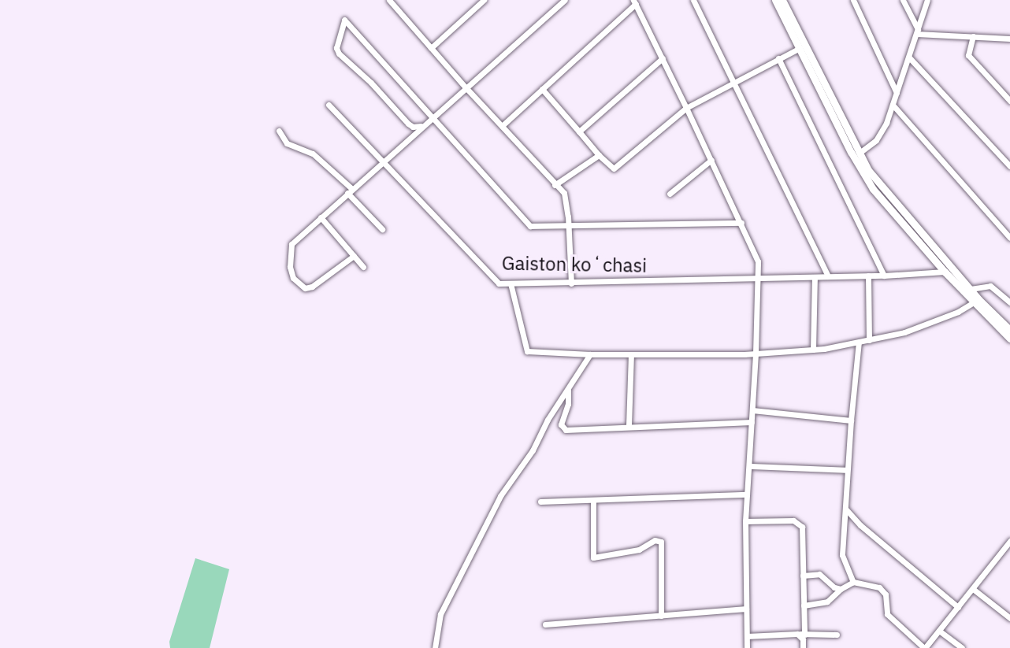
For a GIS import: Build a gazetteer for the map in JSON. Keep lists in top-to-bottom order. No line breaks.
{"streets":{"street":["Gaiston koʻchasi"]}}
